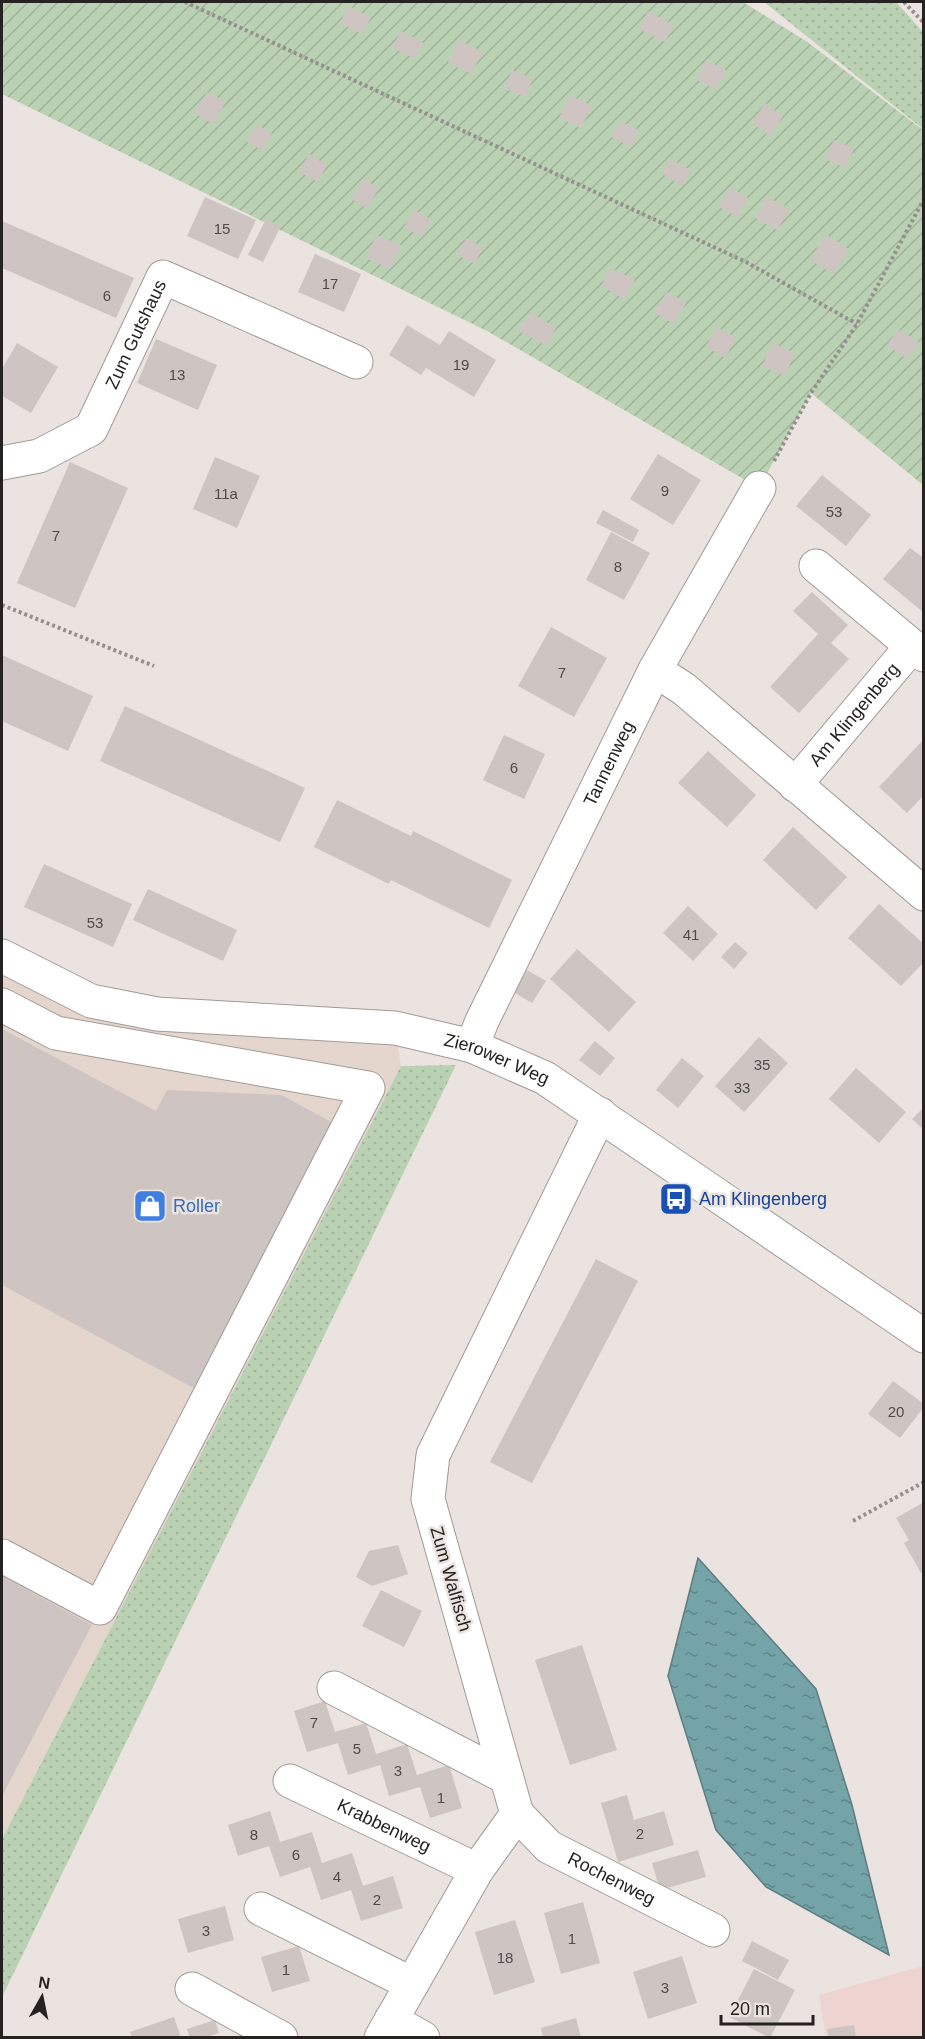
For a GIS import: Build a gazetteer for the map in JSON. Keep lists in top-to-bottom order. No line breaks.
{"streets":{"street":["Zum Gutshaus","Am Klingenberg","Tannenweg","Zierower Weg","Zum Walfisch","Krabbenweg","Rochenweg"]},"crossings":[["Am Klingenberg","Tannenweg"],["Tannenweg","Zierower Weg"],["Zierower Weg","Zum Walfisch"],["Zum Walfisch","Rochenweg"]],"places":{"bus stop":["Am Klingenberg"],"shop":["Roller"]},"house_numbers":["15","17","6","19","13","9","11a","53","7","8","7","6","53","41","35","33","20","7","5","3","1","2","8","6","4","2","3","1","18","1","3"],"scale_bar":"20 m","north":"top"}
